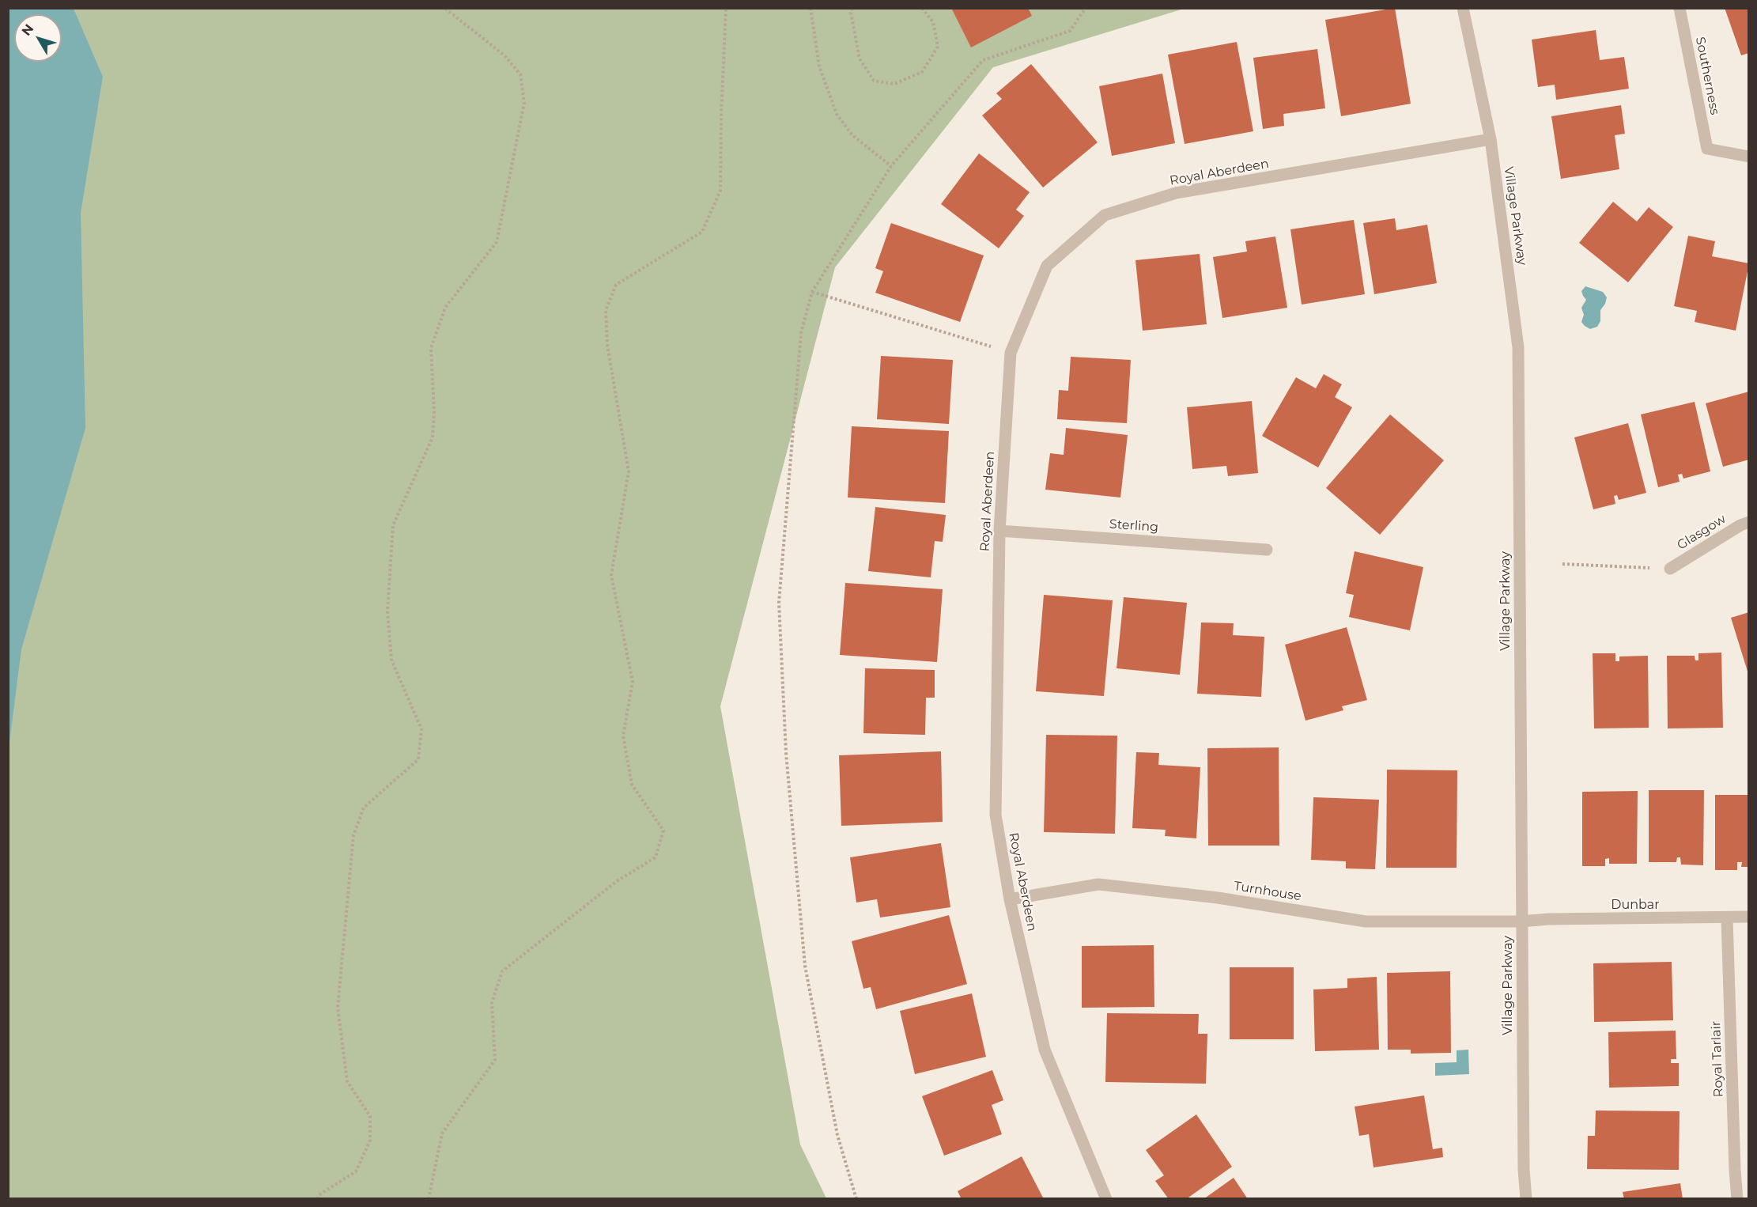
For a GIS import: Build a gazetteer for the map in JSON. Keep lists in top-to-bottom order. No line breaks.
{"streets":{"street":["Southerness","Royal Aberdeen","Village Parkway","Sterling","Glasgow","Turnhouse","Dunbar","Royal Tarlair"]},"crossings":[["Royal Aberdeen","Village Parkway"],["Royal Aberdeen","Sterling"],["Royal Aberdeen","Turnhouse"],["Village Parkway","Turnhouse"],["Village Parkway","Dunbar"],["Turnhouse","Dunbar"],["Dunbar","Royal Tarlair"]],"north":"top left"}
